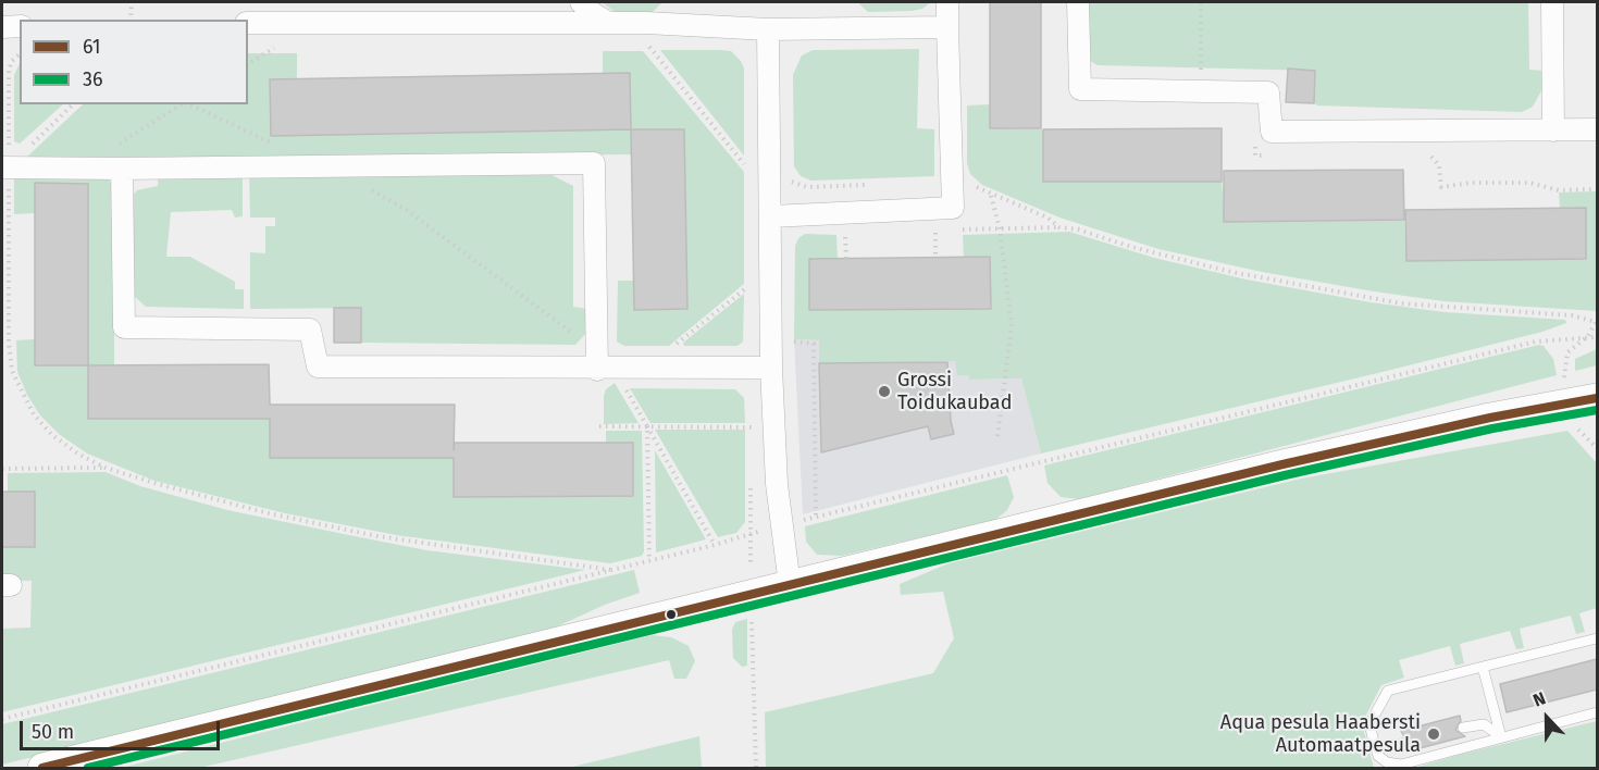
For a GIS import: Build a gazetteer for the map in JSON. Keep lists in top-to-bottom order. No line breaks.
{"places":["Grossi Toidukaubad","Aqua pesula Haabersti Automaatpesula"],"lines":["transit line 61","transit line 36"],"legend":["61","36"],"scale_bar":"50 m","north":"top"}
